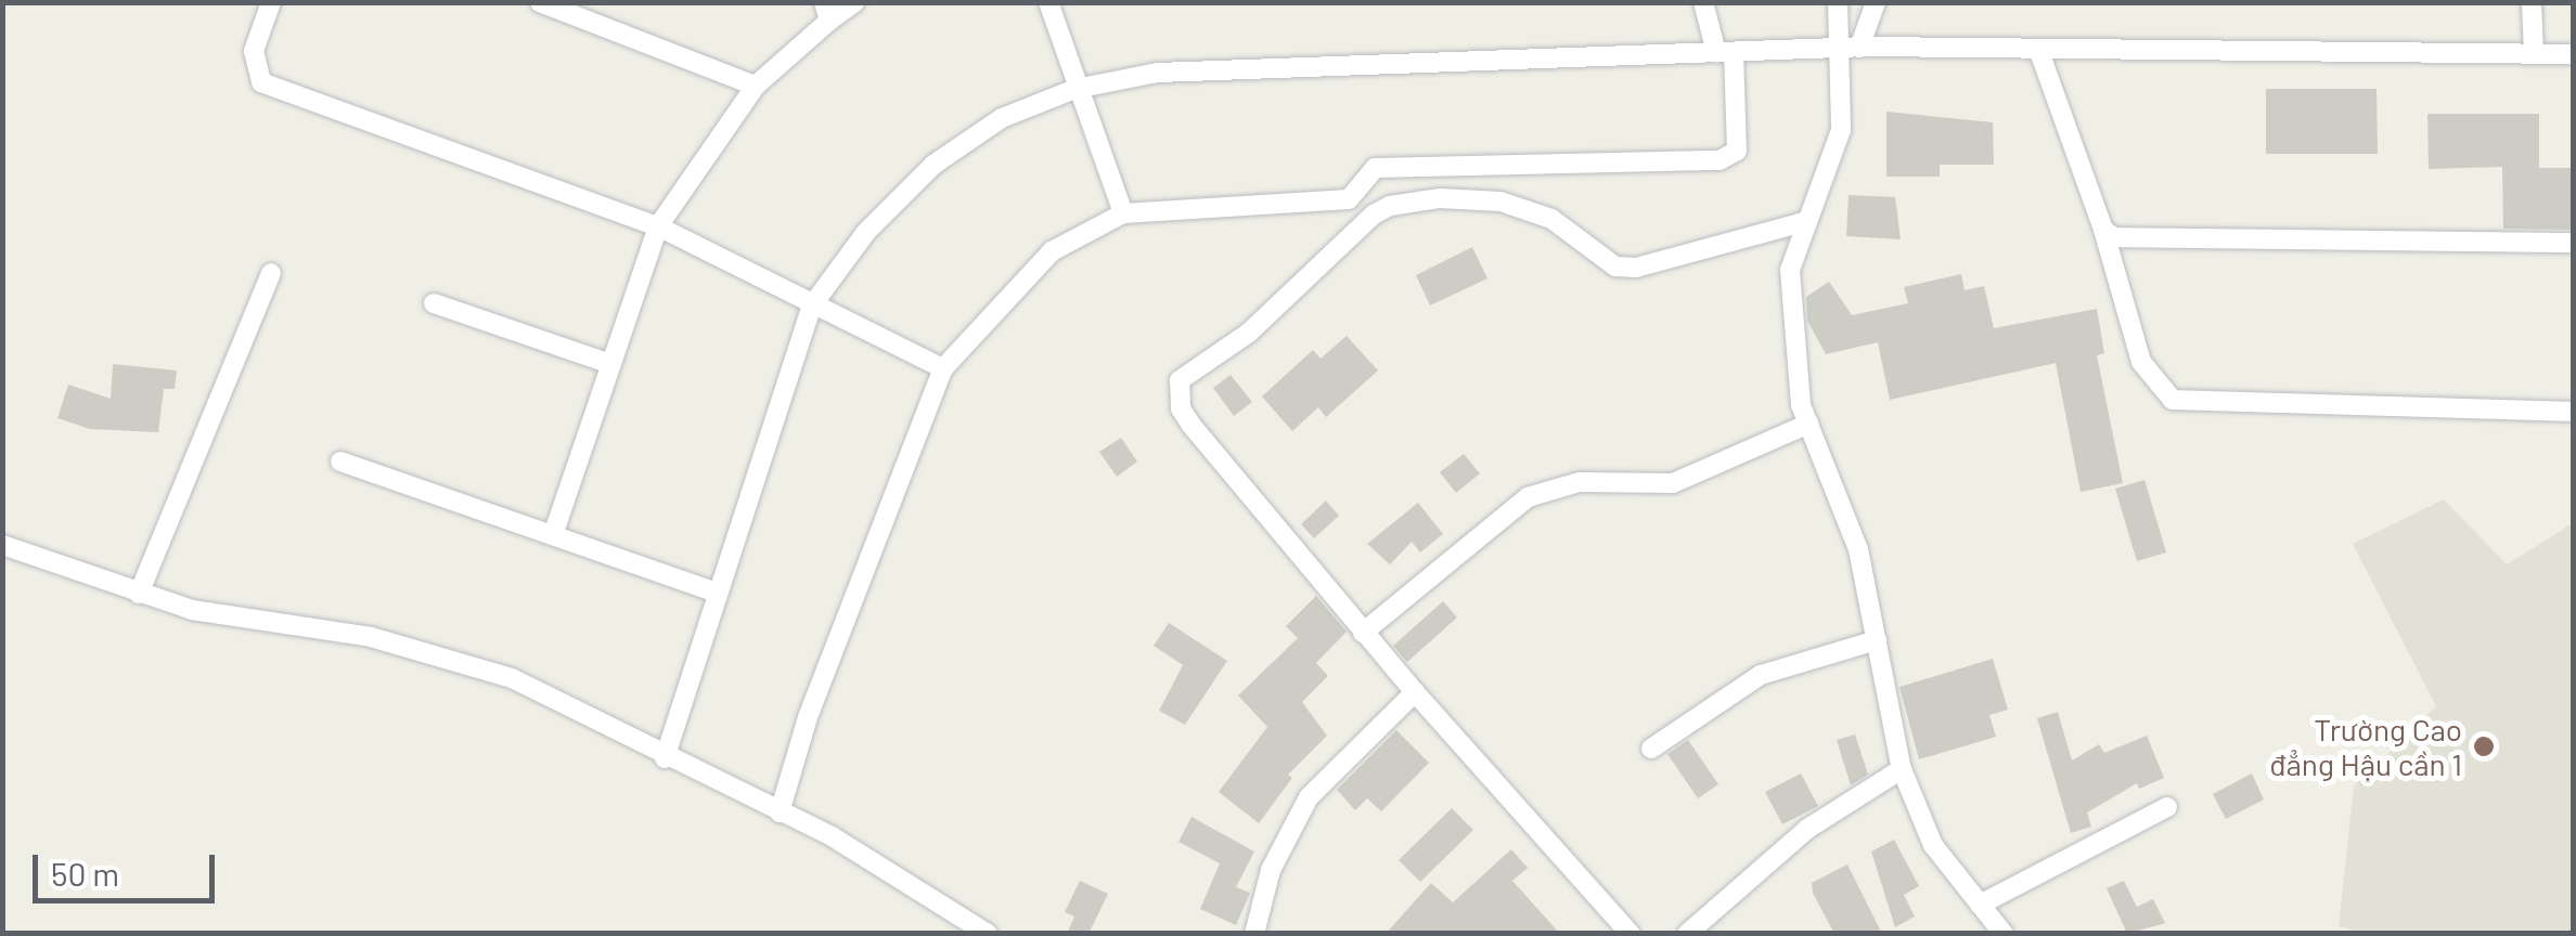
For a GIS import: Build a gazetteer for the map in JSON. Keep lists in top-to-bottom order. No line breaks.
{"places":["Trường Cao đẳng Hậu cần 1"],"scale_bar":"50 m"}
